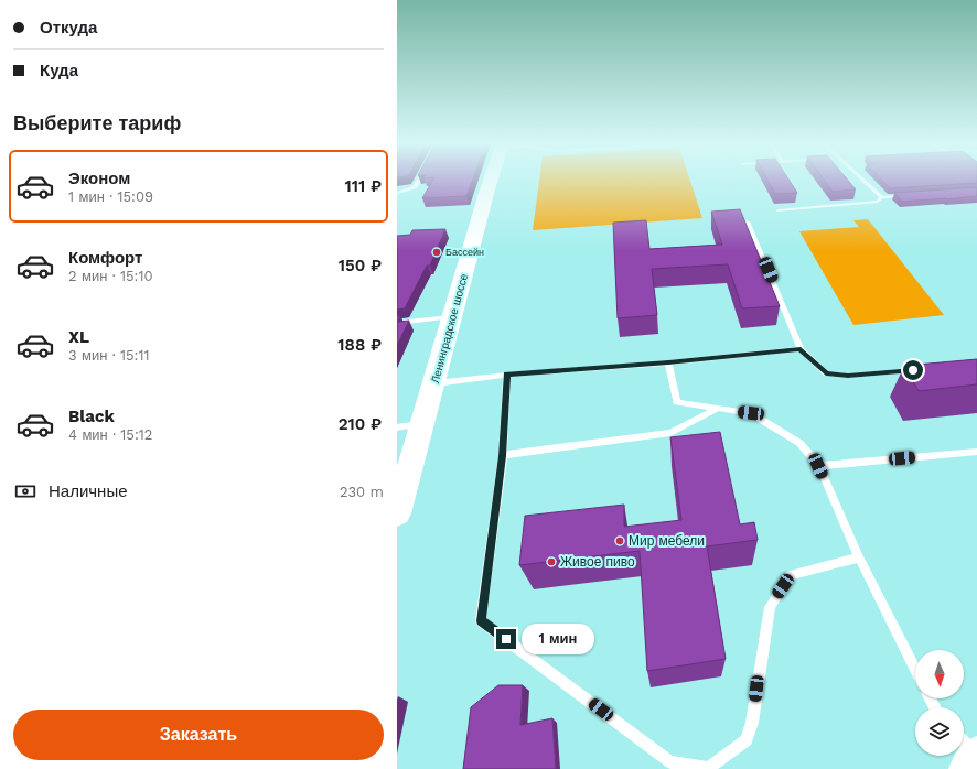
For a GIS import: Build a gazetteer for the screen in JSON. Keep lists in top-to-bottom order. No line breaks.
{"streets":{"main road":["Ленинградское шоссе"]},"places":["Бассейн","Мир мебели","Живое пиво"],"north":"bottom","page":{"banner":["Откуда","Куда"],"heading":"Выберите тариф","list":[{"name":"Эконом","note":"1 мин · 15:09","value":"111 ₽"},{"name":"Комфорт","note":"2 мин · 15:10","value":"150 ₽"},{"name":"XL","note":"3 мин · 15:11","value":"188 ₽"},{"name":"Black","note":"4 мин · 15:12","value":"210 ₽"}],"pay":["Наличные","230 m"],"bubble":"1 мин","buttons":"Заказать"}}
